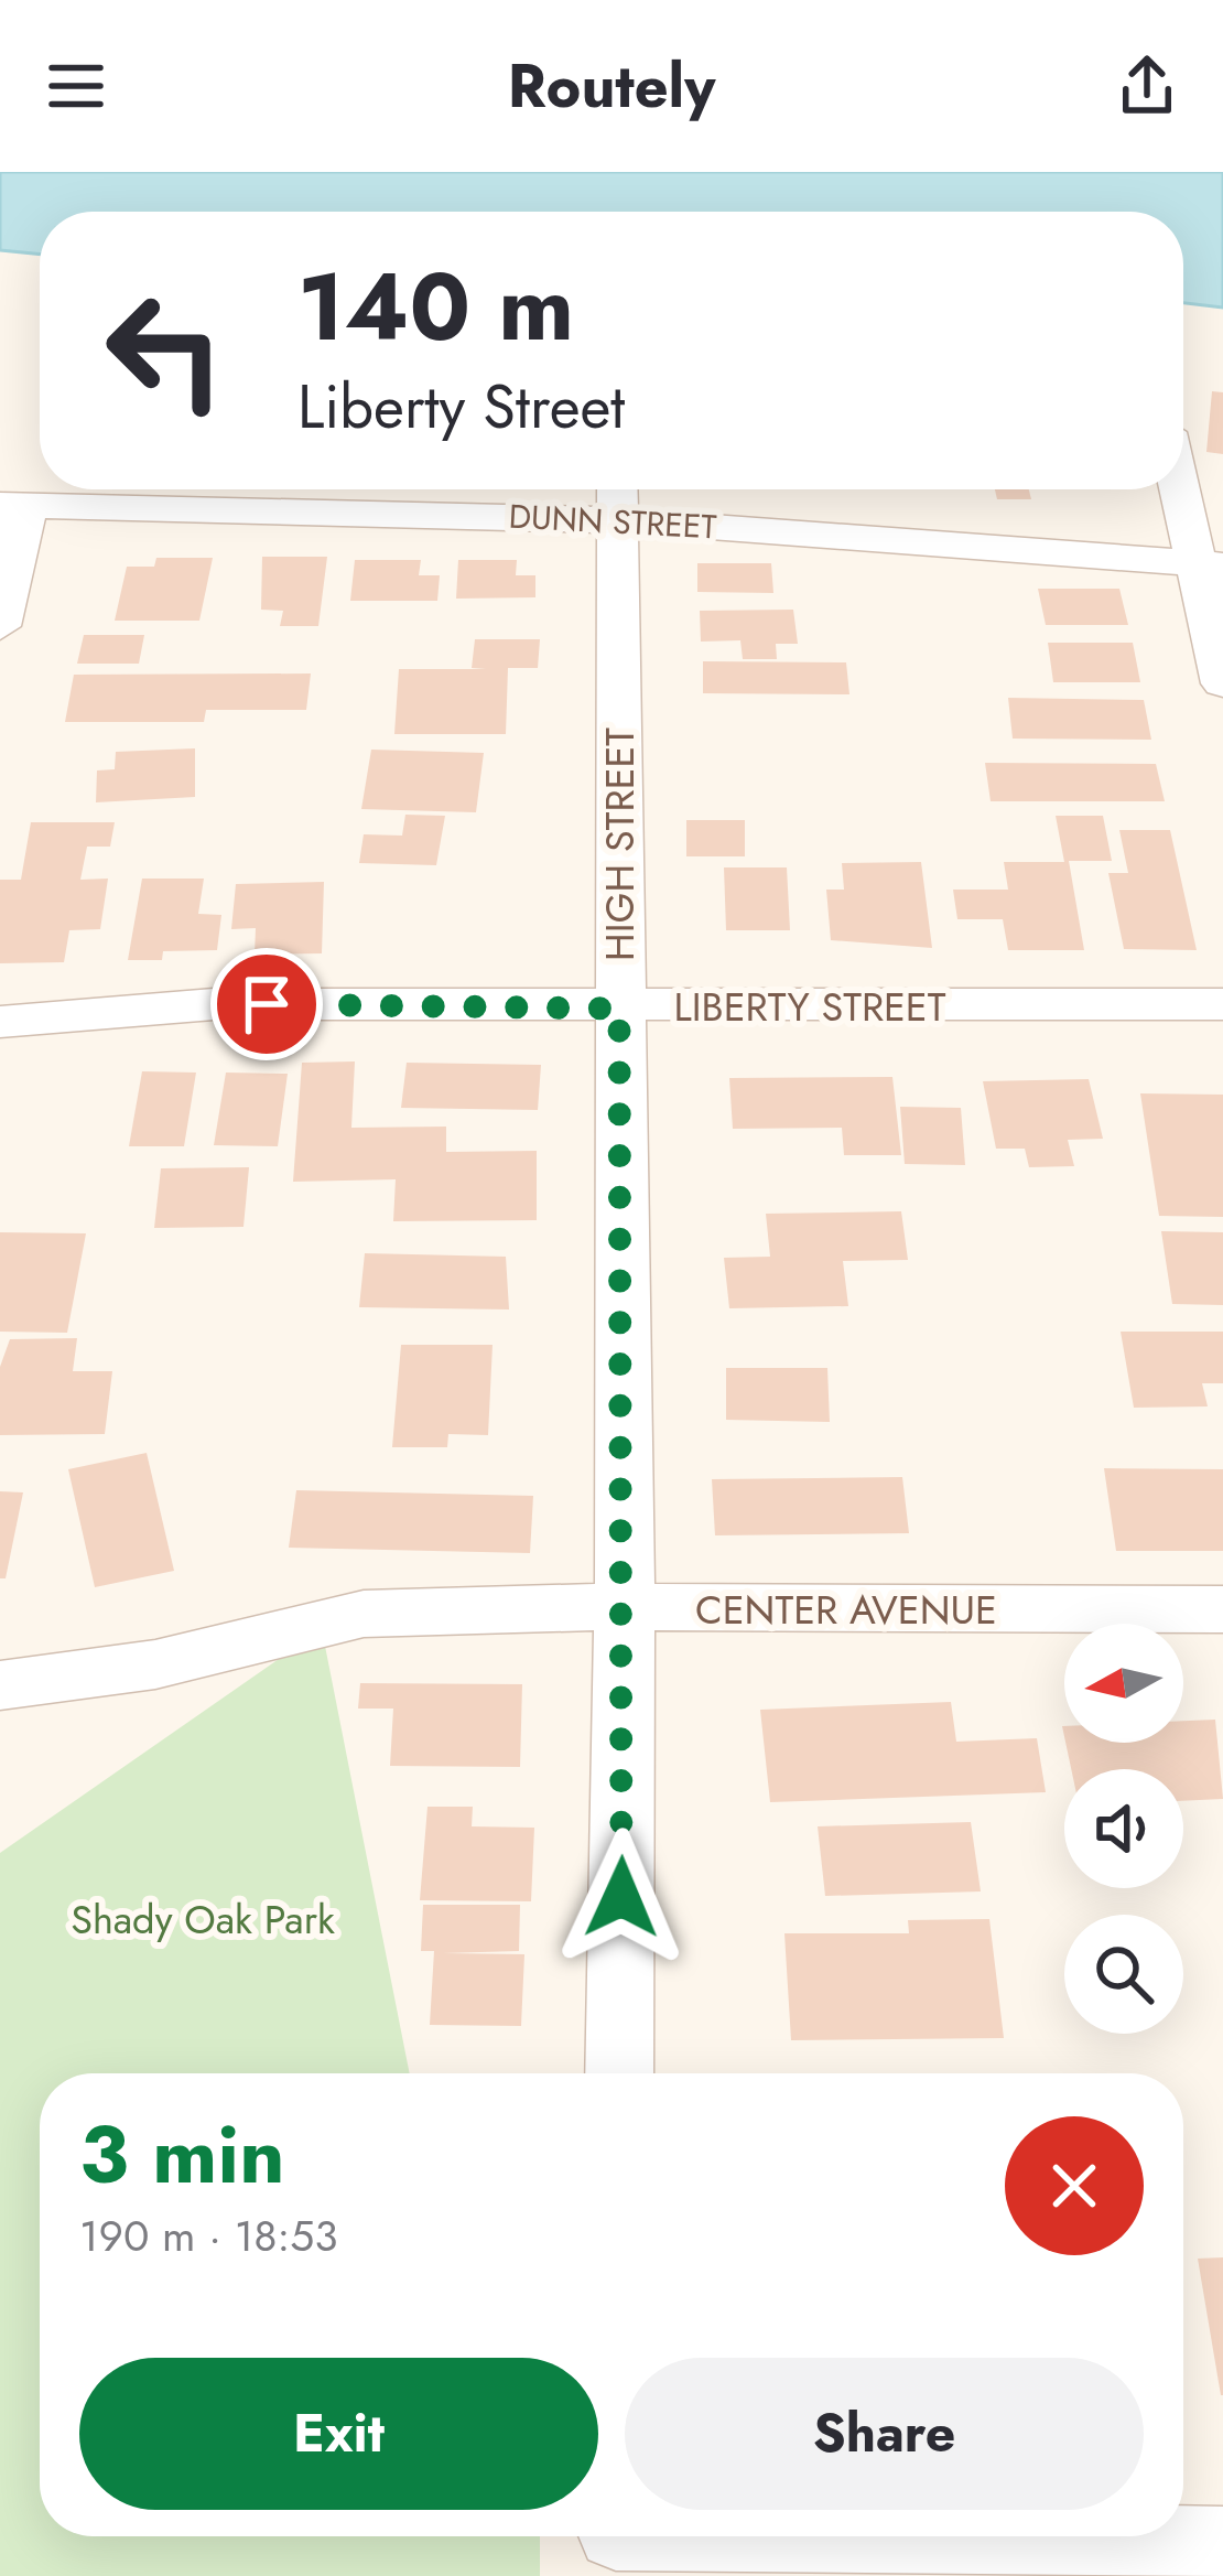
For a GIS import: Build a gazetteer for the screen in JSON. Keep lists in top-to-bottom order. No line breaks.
{"streets":{"street":["DUNN STREET","HIGH STREET","LIBERTY STREET","CENTER AVENUE"]},"crossings":[["DUNN STREET","HIGH STREET"],["HIGH STREET","LIBERTY STREET"],["HIGH STREET","CENTER AVENUE"]],"parks":["Shady Oak Park"],"north":"left","page":{"header":"Routely","turn":["140 m","Liberty Street"],"heading":["3 min","190 m · 18:53"],"buttons":["Exit","Share"]}}
